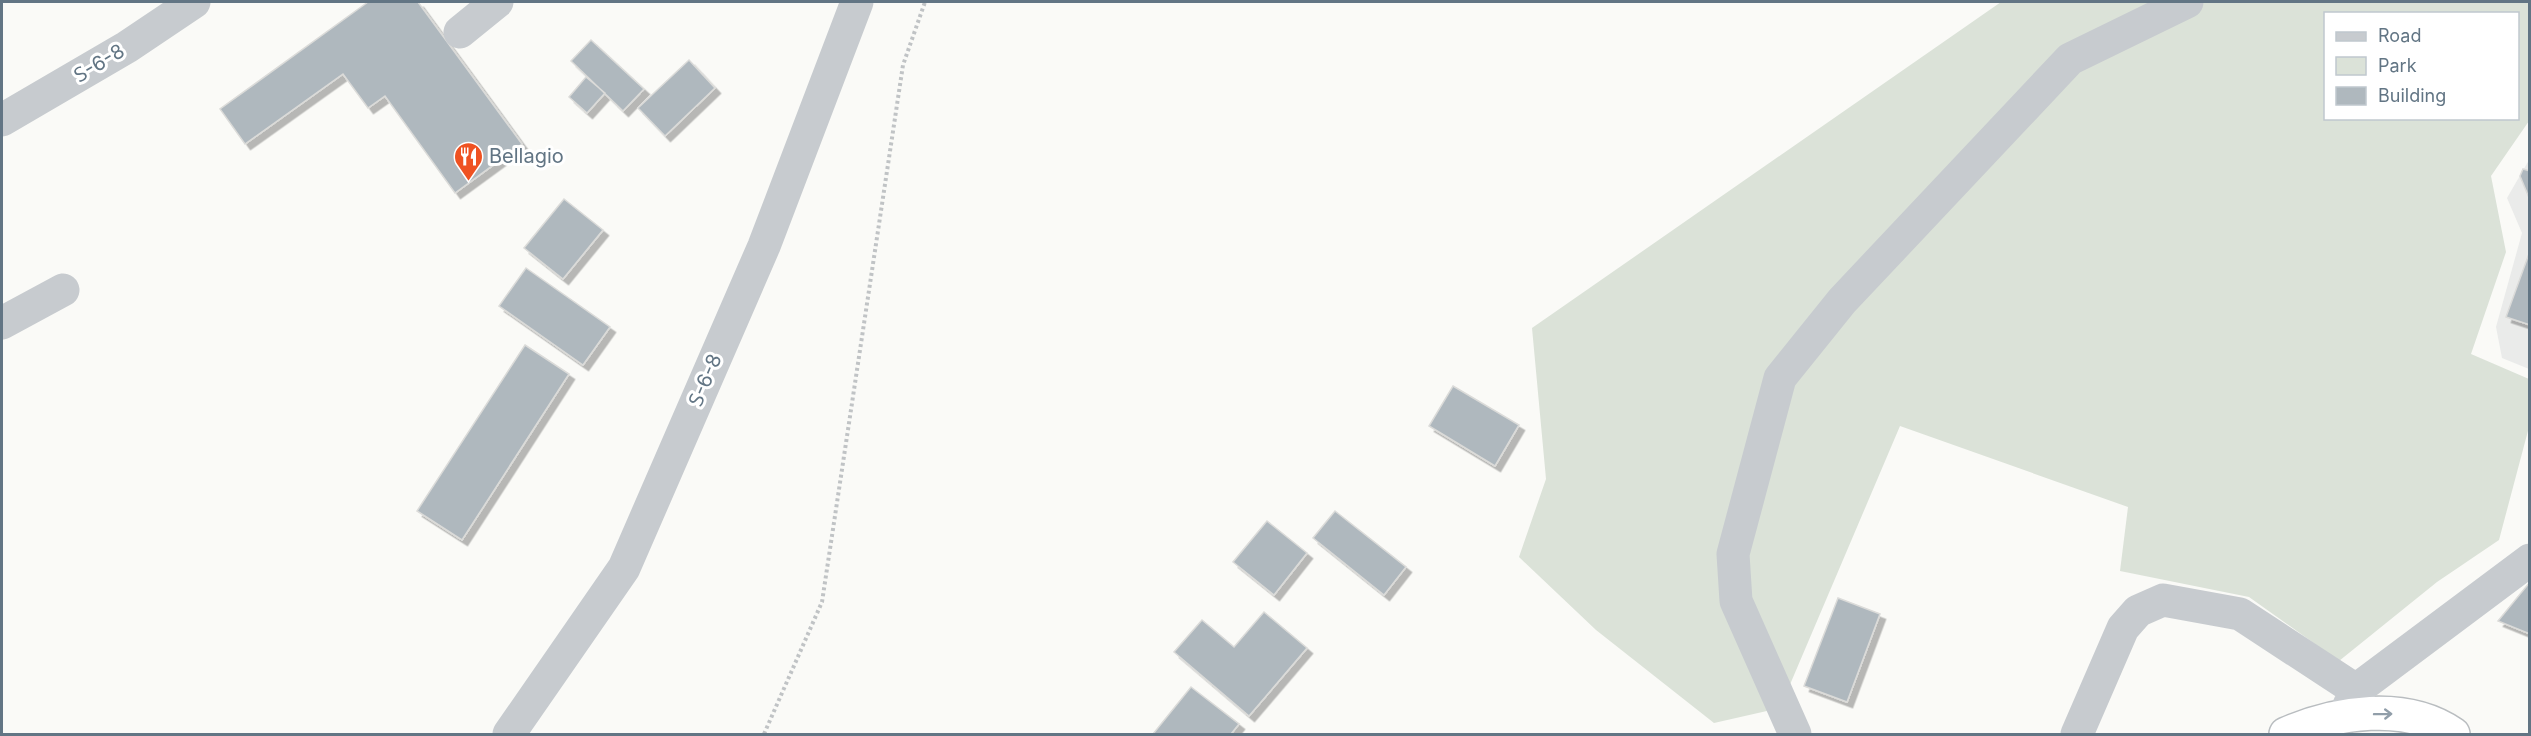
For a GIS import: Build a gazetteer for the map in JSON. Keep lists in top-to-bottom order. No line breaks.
{"streets":{"street":["Տ-6-8"]},"places":{"restaurant":["Bellagio"]},"legend":["Road","Park","Building"]}
